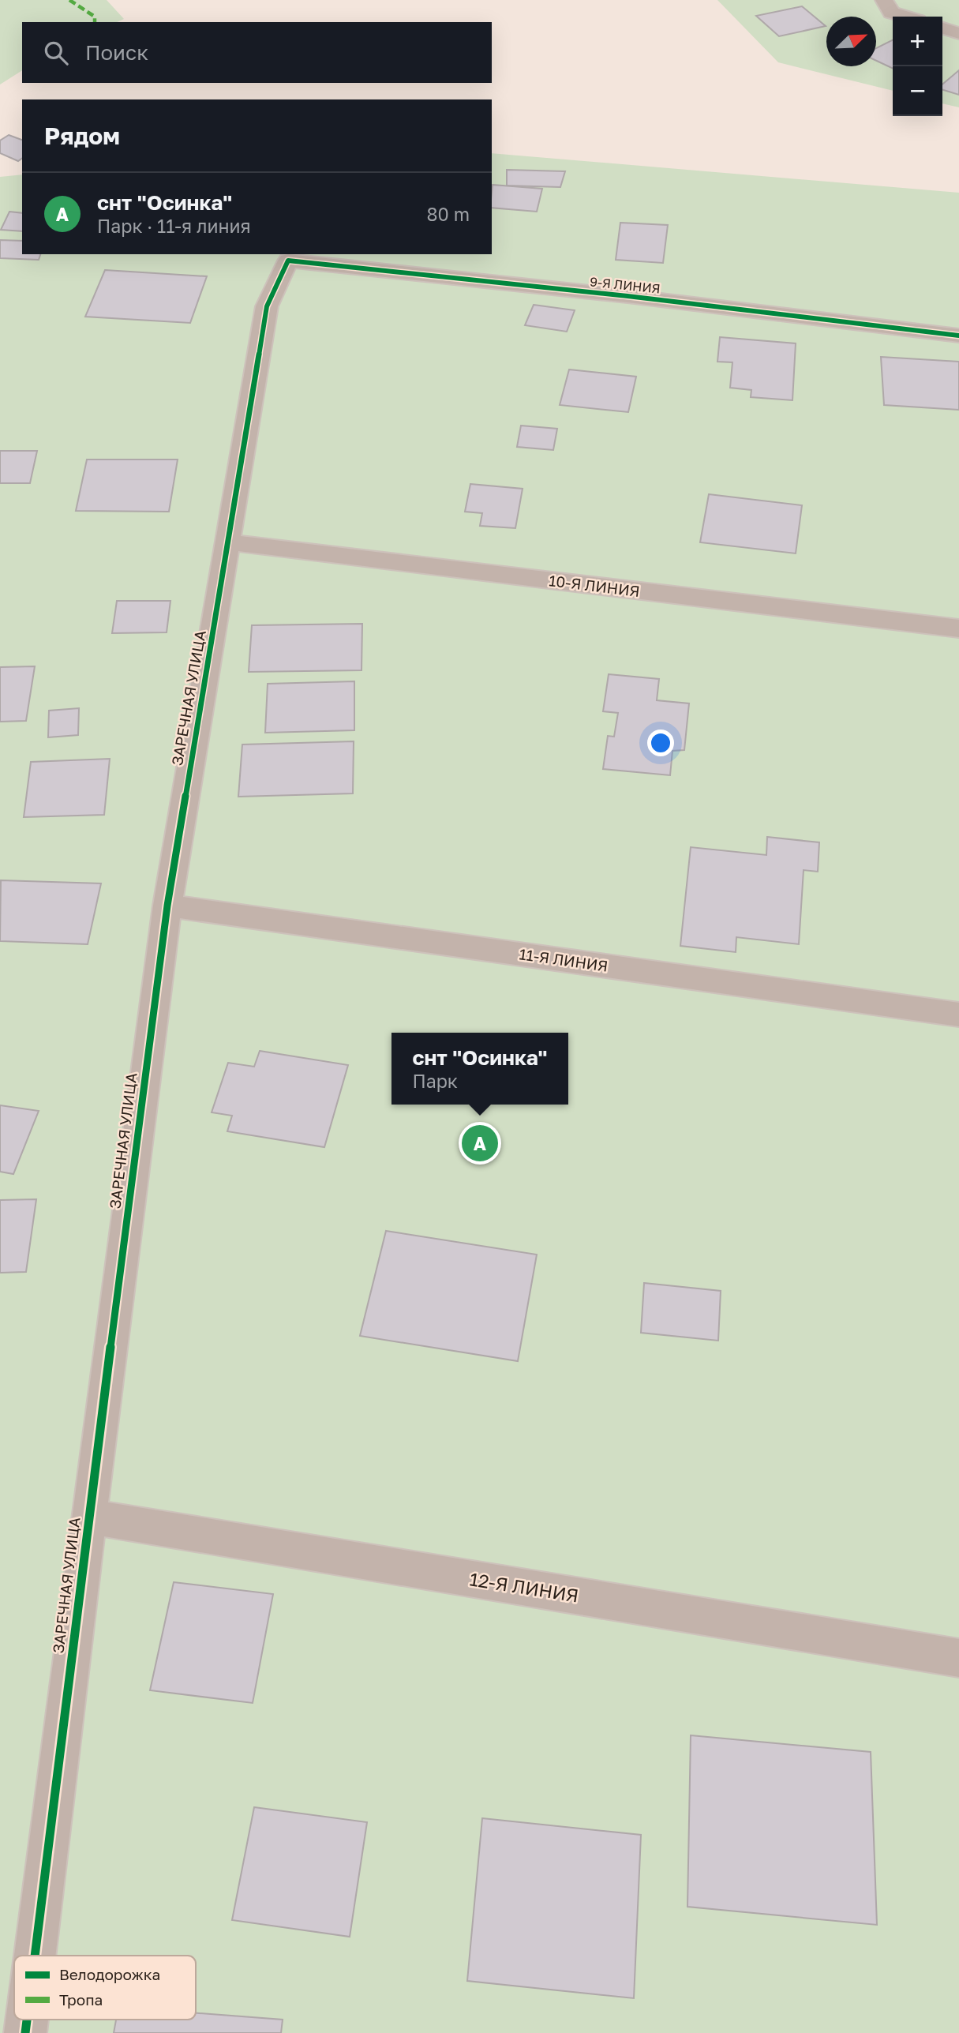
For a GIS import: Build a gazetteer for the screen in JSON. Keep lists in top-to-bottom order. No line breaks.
{"streets":{"street":["9-Я ЛИНИЯ","10-Я ЛИНИЯ","ЗАРЕЧНАЯ УЛИЦА","11-Я ЛИНИЯ","12-Я ЛИНИЯ"]},"crossings":[["9-Я ЛИНИЯ","ЗАРЕЧНАЯ УЛИЦА"],["10-Я ЛИНИЯ","ЗАРЕЧНАЯ УЛИЦА"],["ЗАРЕЧНАЯ УЛИЦА","11-Я ЛИНИЯ"],["ЗАРЕЧНАЯ УЛИЦА","12-Я ЛИНИЯ"]],"legend":["Велодорожка","Тропа"],"north":"top right","page":{"map_buttons":["+","−"],"search":"Поиск","heading":"Рядом","list":[{"mark":"A","name":"снт \"Осинка\"","note":"Парк · 11-я линия","value":"80 m"}],"popup":["снт \"Осинка\"","Парк"],"pins":"A"}}
